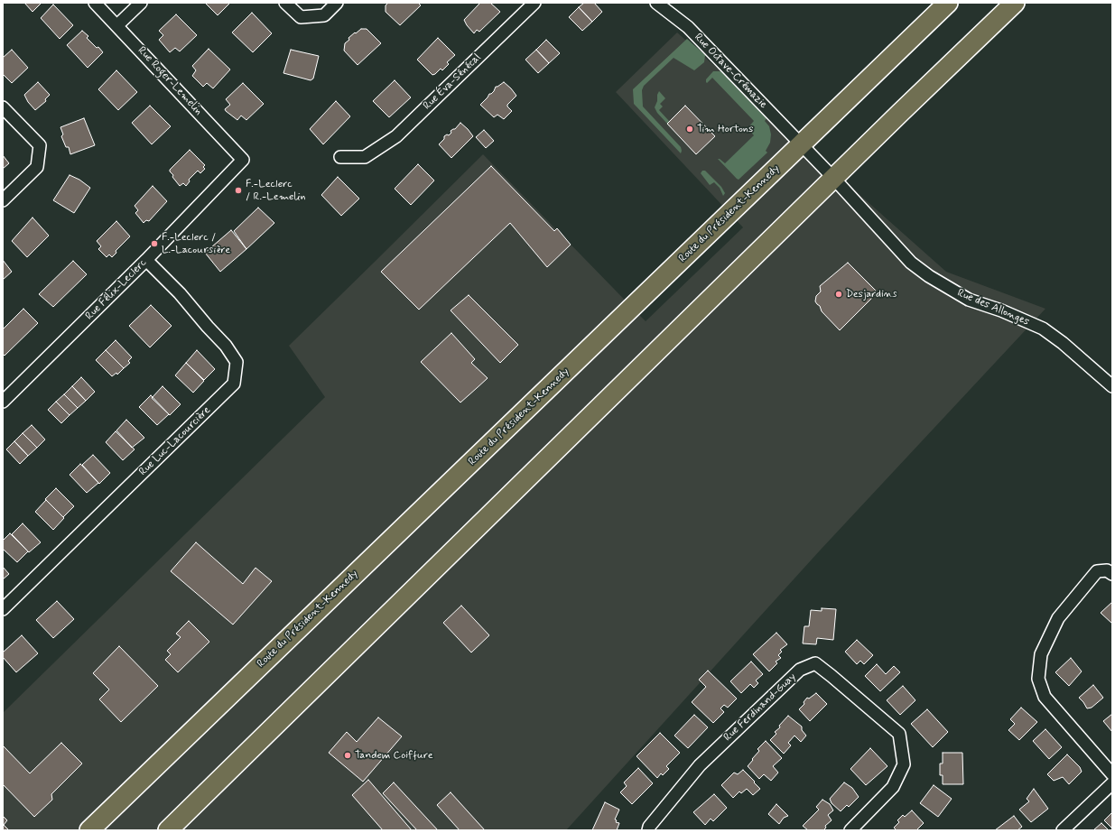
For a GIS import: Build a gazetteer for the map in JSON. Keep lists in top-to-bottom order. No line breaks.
{"streets":{"main road":["Route du Président-Kennedy"],"street":["Rue Octave-Crémazie","Rue Roger-Lemelin","Rue Éva-Sénécal","Rue Félix-Leclerc","Rue des Allonges","Rue Luc-Lacourcière","Rue Ferdinand-Guay"]},"crossings":[["Rue Octave-Crémazie","Route du Président-Kennedy"],["Rue Octave-Crémazie","Rue des Allonges"],["Rue Roger-Lemelin","Rue Félix-Leclerc"],["Rue Félix-Leclerc","Rue Luc-Lacourcière"]],"places":["Tim Hortons","F.-Leclerc / R.-Lemelin","F.-Leclerc / L.-Lacoursière","Desjardins","Tandem Coiffure"]}
